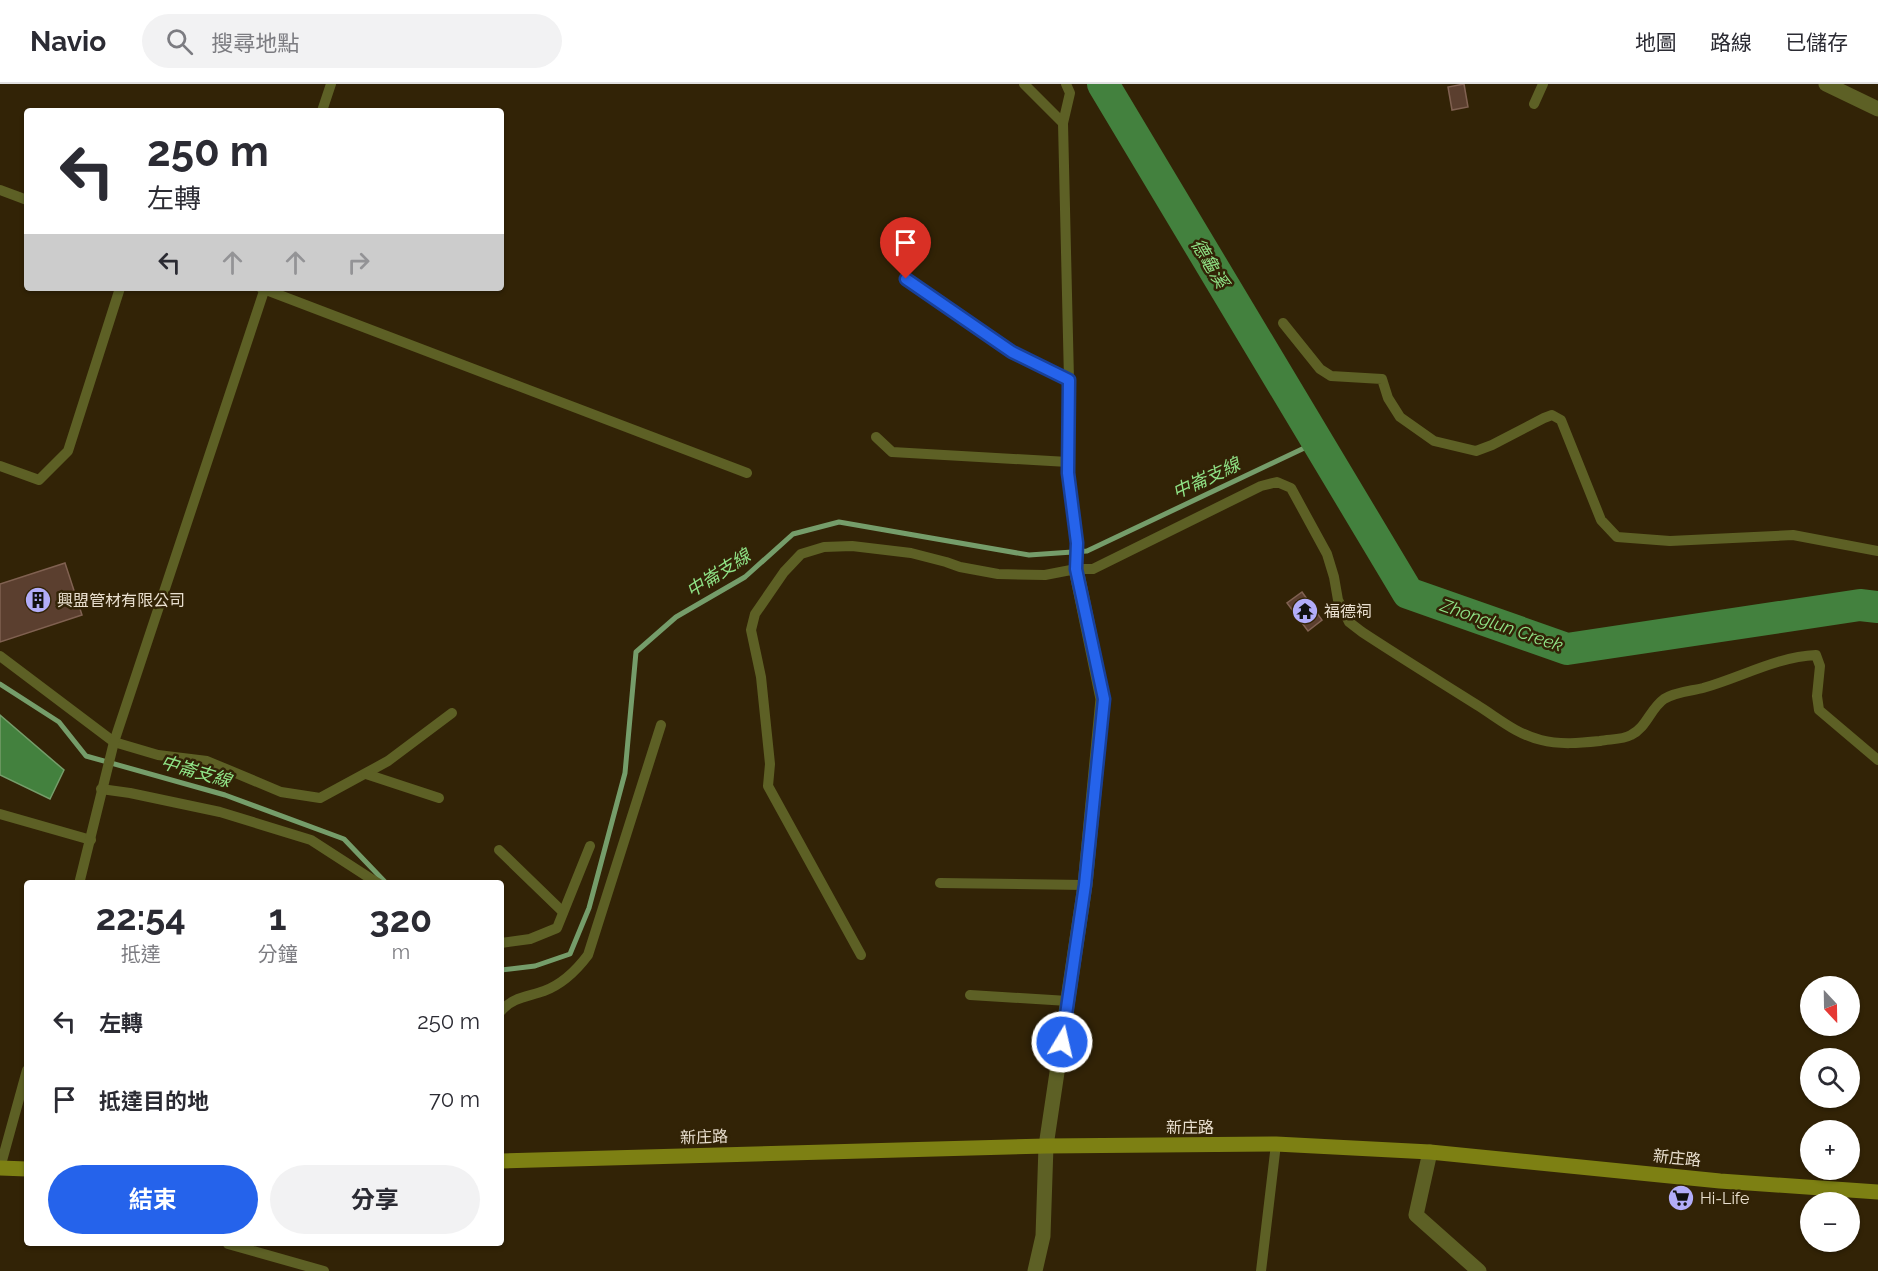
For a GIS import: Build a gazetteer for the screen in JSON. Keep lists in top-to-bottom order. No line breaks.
{"streets":{"street":["新庄路"]},"water":["德龜溪","中崙支線","Zhonglun Creek"],"places":{"building":["興盟管材有限公司"],"temple":["福德祠"],"supermarket":["Hi-Life"]},"north":"bottom","page":{"header":"Navio","search":"搜尋地點","nav":["地圖","路線","已儲存"],"turn":["250 m","左轉"],"eta":["22:54","抵達","1","分鐘","320","m"],"map_buttons":["+","−"],"list":[{"name":"左轉","value":"250 m"},{"name":"抵達目的地","value":"70 m"}],"buttons":["結束","分享"]}}
